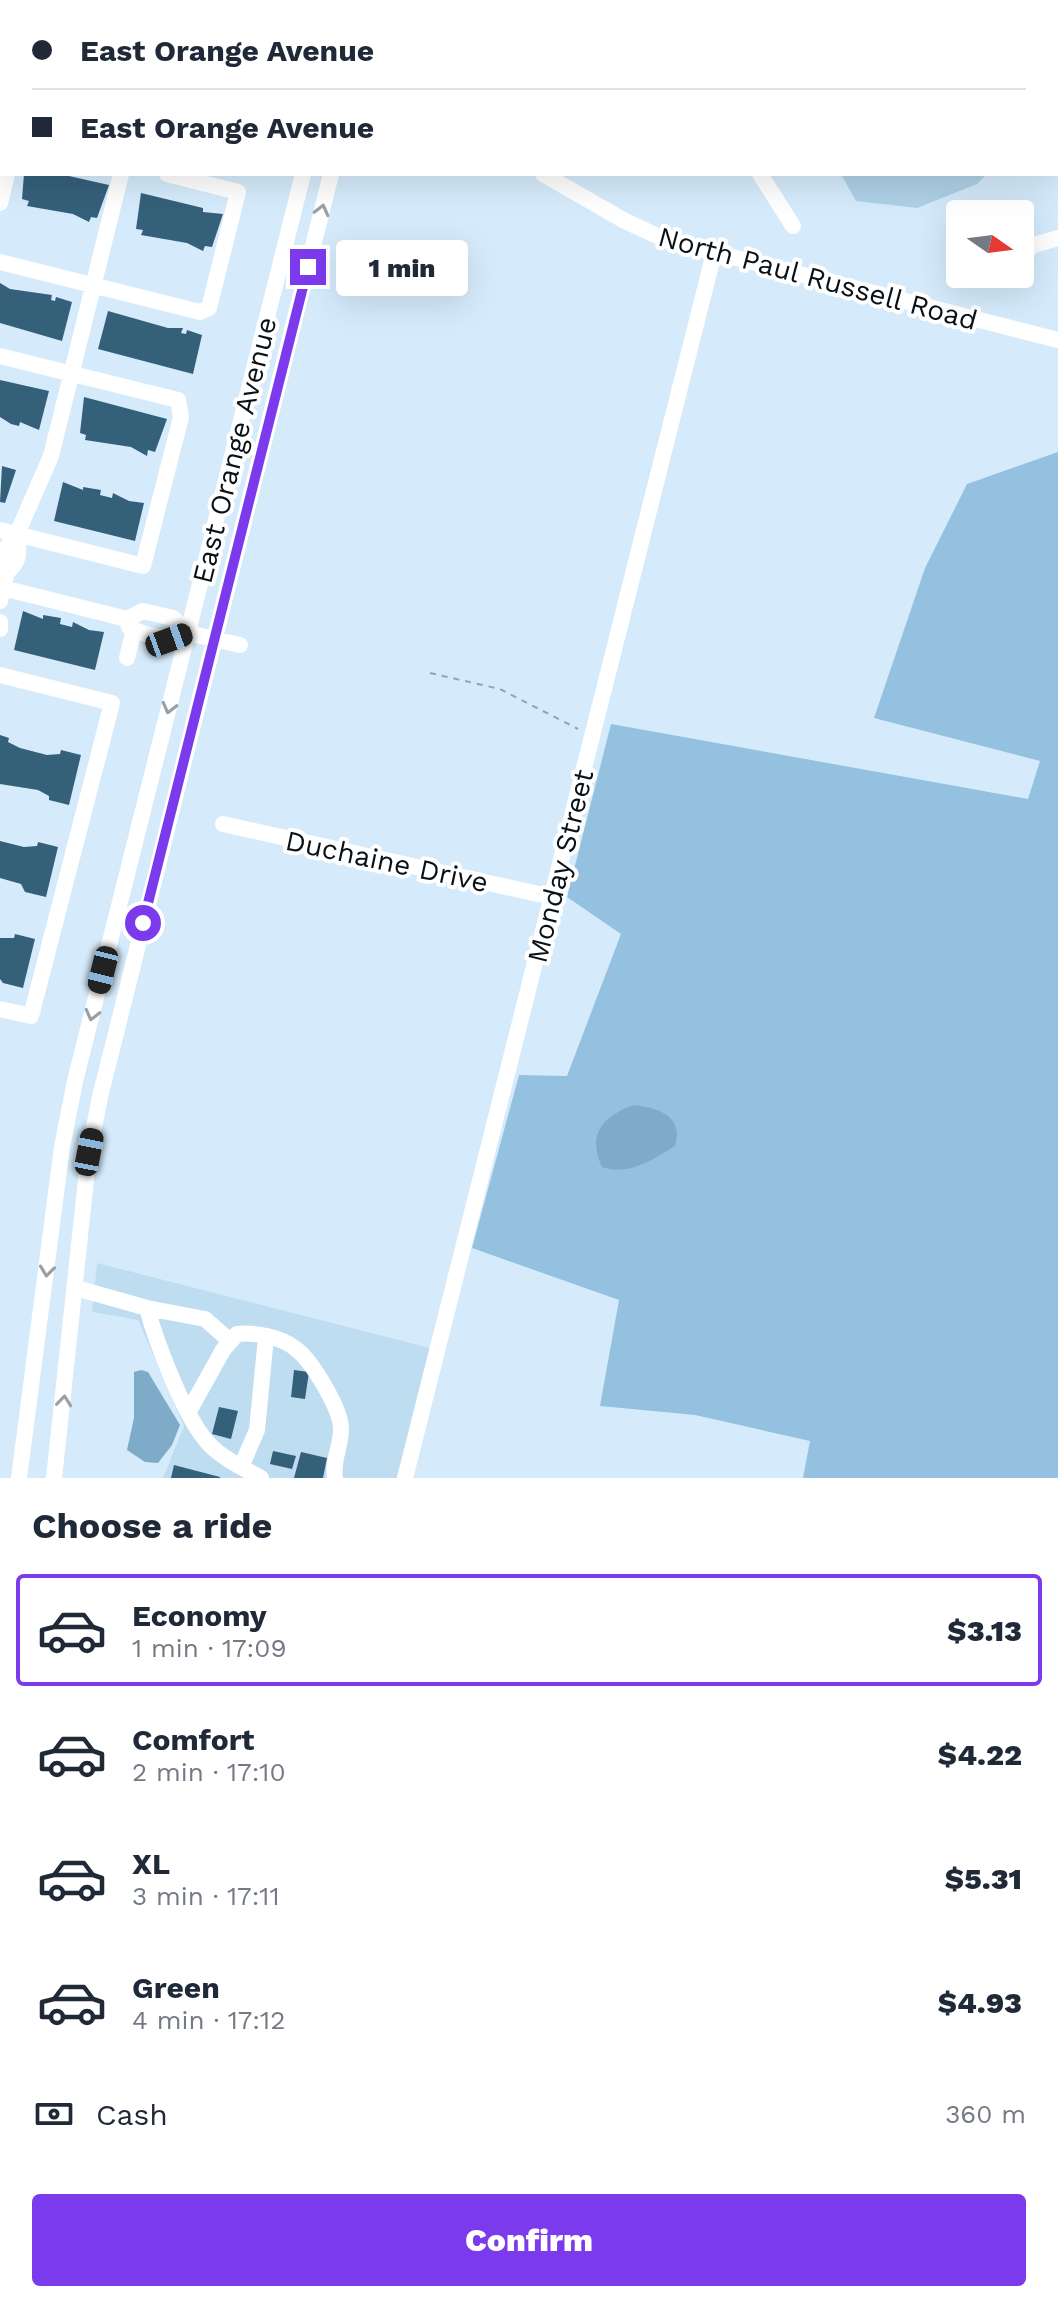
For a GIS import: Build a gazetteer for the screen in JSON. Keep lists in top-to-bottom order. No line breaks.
{"streets":{"street":["North Paul Russell Road","East Orange Avenue","Duchaine Drive","Monday Street"]},"crossings":[["North Paul Russell Road","Monday Street"],["Duchaine Drive","Monday Street"]],"north":"right","page":{"banner":["East Orange Avenue","East Orange Avenue"],"bubble":"1 min","heading":"Choose a ride","list":[{"name":"Economy","note":"1 min · 17:09","value":"$3.13"},{"name":"Comfort","note":"2 min · 17:10","value":"$4.22"},{"name":"XL","note":"3 min · 17:11","value":"$5.31"},{"name":"Green","note":"4 min · 17:12","value":"$4.93"}],"pay":["Cash","360 m"],"buttons":"Confirm"}}
